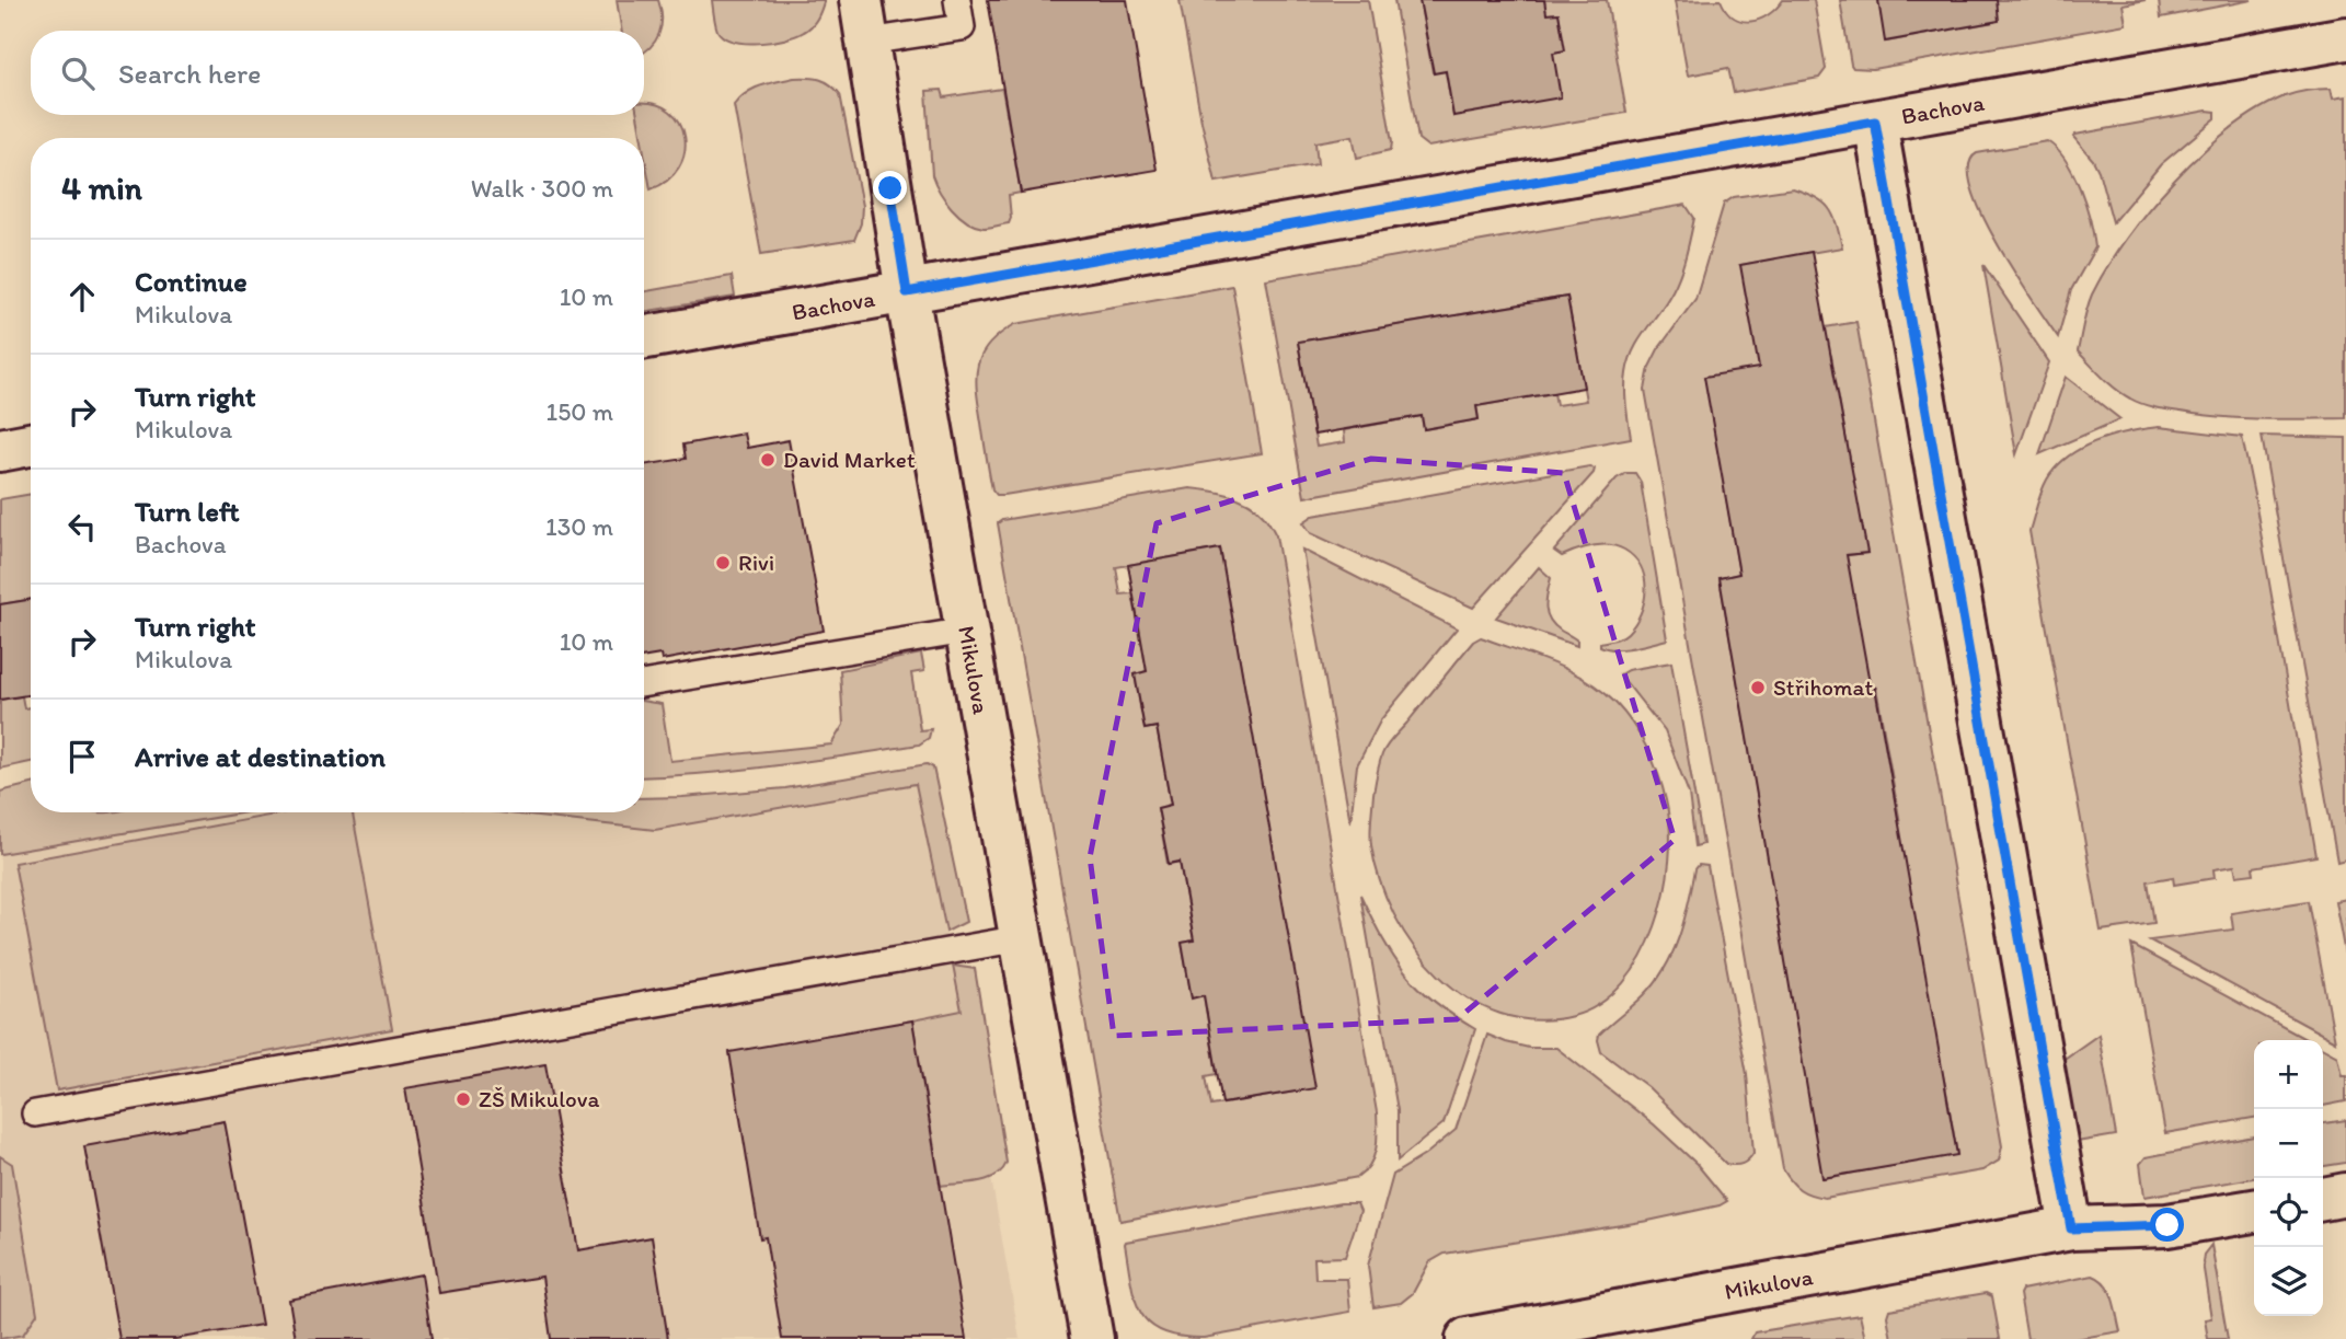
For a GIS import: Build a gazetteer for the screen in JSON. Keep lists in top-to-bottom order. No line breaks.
{"streets":{"street":["Bachova","Mikulova"]},"crossings":[["Bachova","Mikulova"]],"places":["David Market","Rivi","Střihomat","ZŠ Mikulova"],"page":{"search":"Search here","heading":["4 min","Walk · 300 m"],"list":[["Continue","Mikulova","10 m"],["Turn right","Mikulova","150 m"],["Turn left","Bachova","130 m"],["Turn right","Mikulova","10 m"],"Arrive at destination"],"map_buttons":["+","−"]}}
